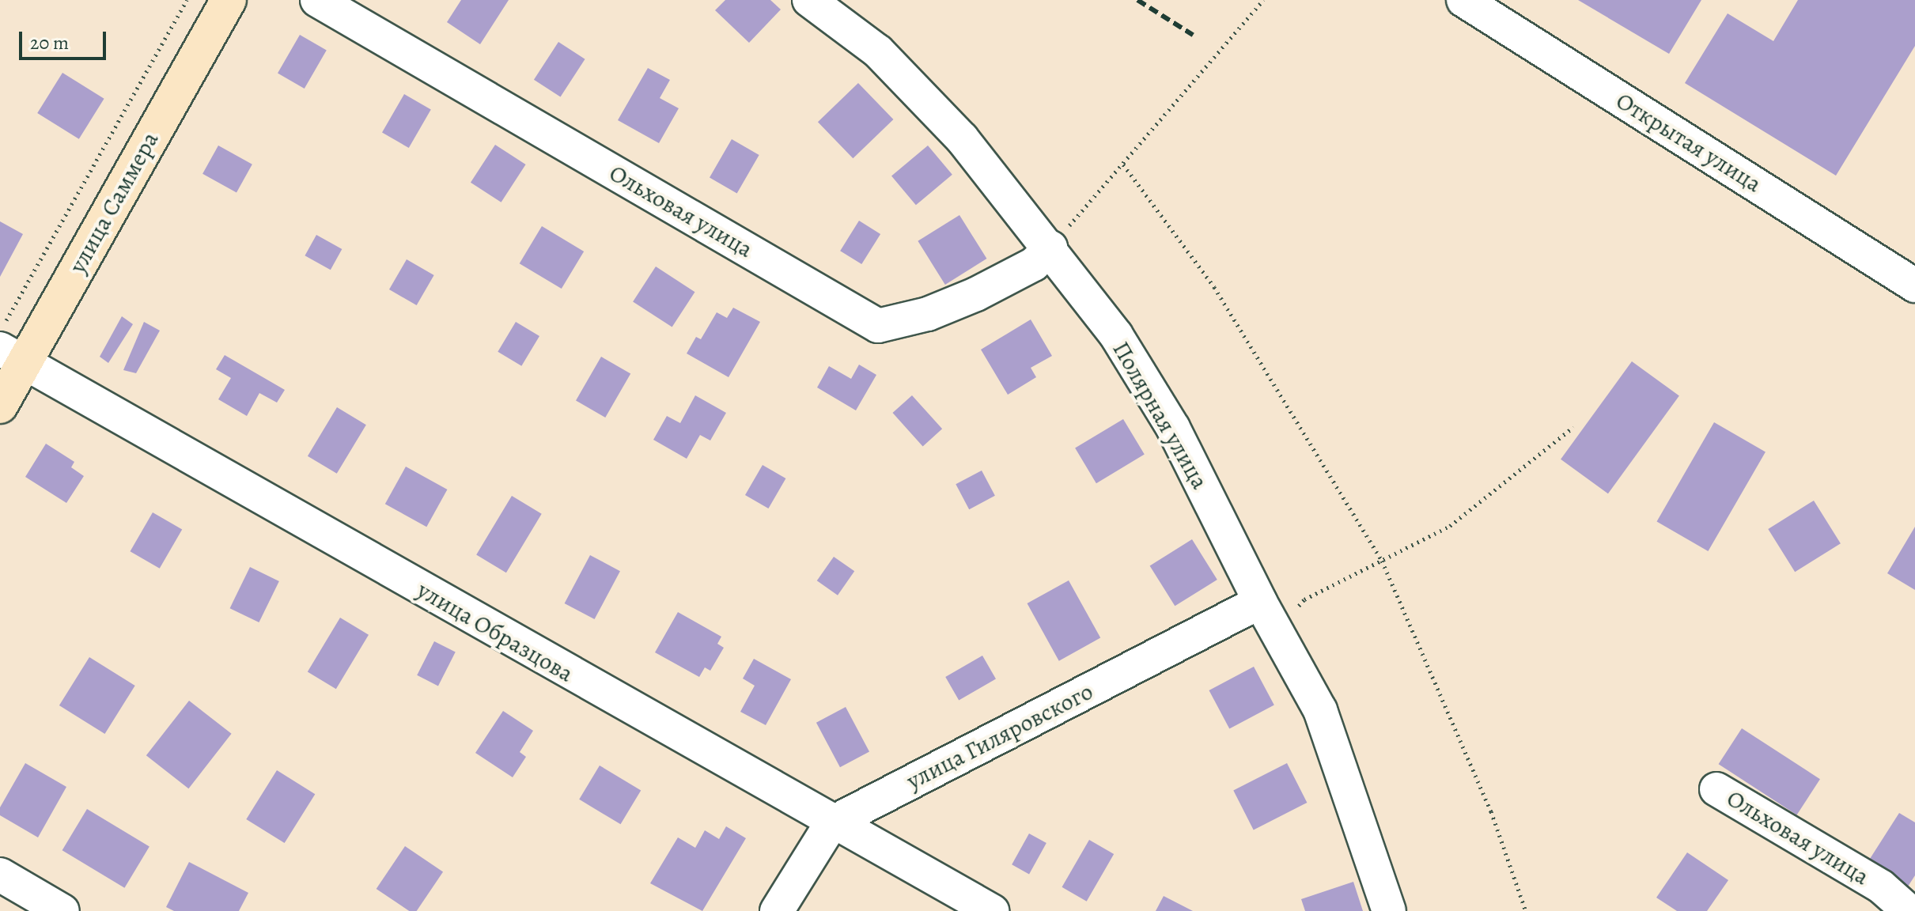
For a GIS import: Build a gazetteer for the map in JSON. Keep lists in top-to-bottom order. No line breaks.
{"streets":{"street":["Открытая улица","улица Саммера","Ольховая улица","Полярная улица","улица Образцова","улица Гиляровского"]},"crossings":[["улица Саммера","улица Образцова"],["Ольховая улица","Полярная улица"],["Полярная улица","улица Гиляровского"],["улица Образцова","улица Гиляровского"]],"scale_bar":"20 m"}
